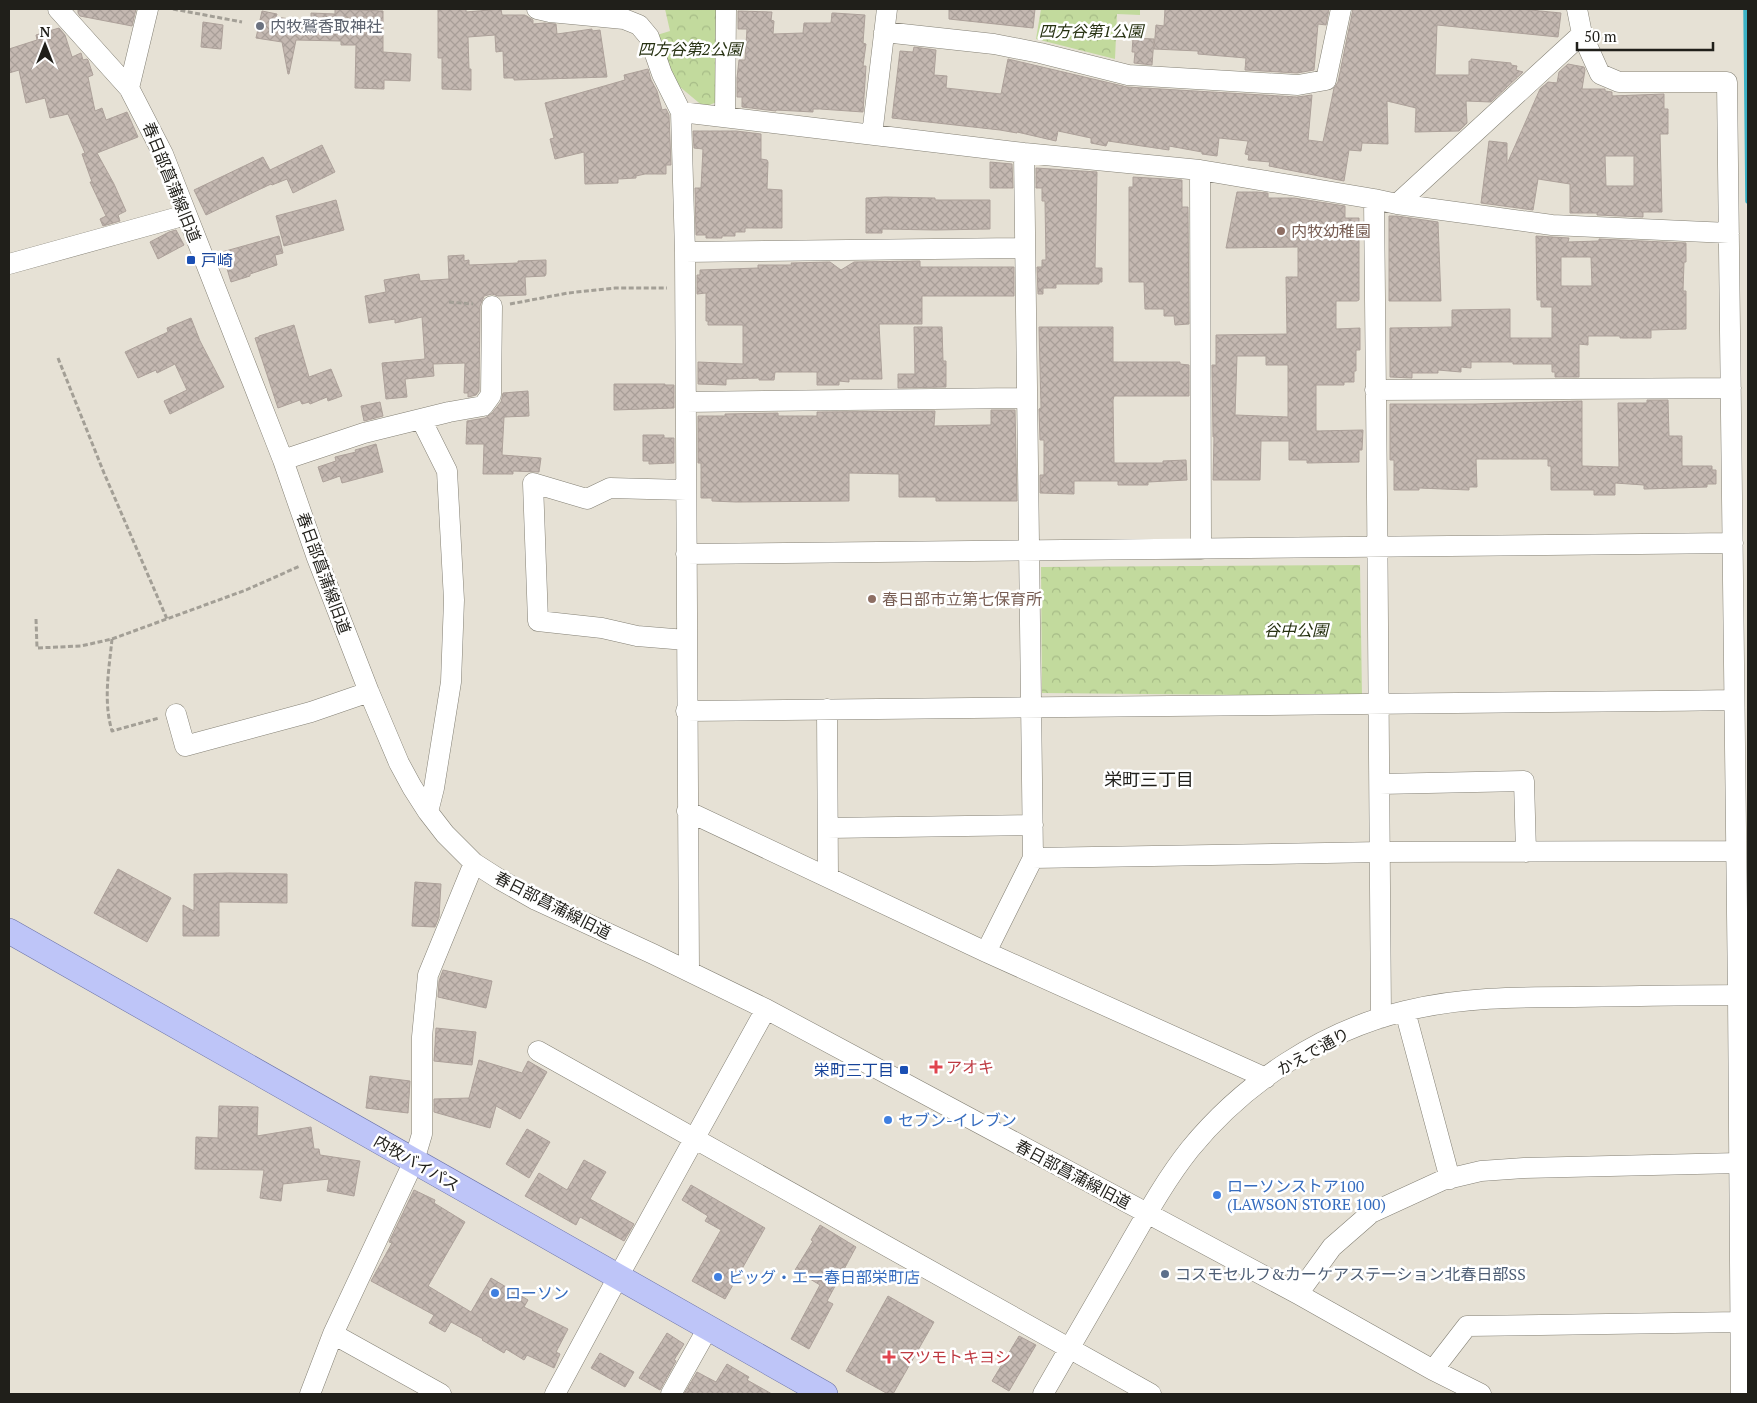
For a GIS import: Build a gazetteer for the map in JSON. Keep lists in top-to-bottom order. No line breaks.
{"streets":{"main road":["内牧バイパス"],"street":["春日部菖蒲線旧道","かえで通り"]},"crossings":[["春日部菖蒲線旧道","かえで通り"]],"districts":["栄町三丁目"],"parks":["四方谷第1公園","四方谷第2公園","谷中公園"],"places":{"other":["内牧鷲香取神社","内牧幼稚園","春日部市立第七保育所","セブン-イレブン","ローソンストア100 (LAWSON STORE 100)","コスモセルフ&カーケアステーション北春日部SS","ビッグ・エー春日部栄町店","ローソン"],"transit":["戸崎","栄町三丁目"],"health":["アオキ","マツモトキヨシ"]},"scale_bar":"50 m","north":"top"}
